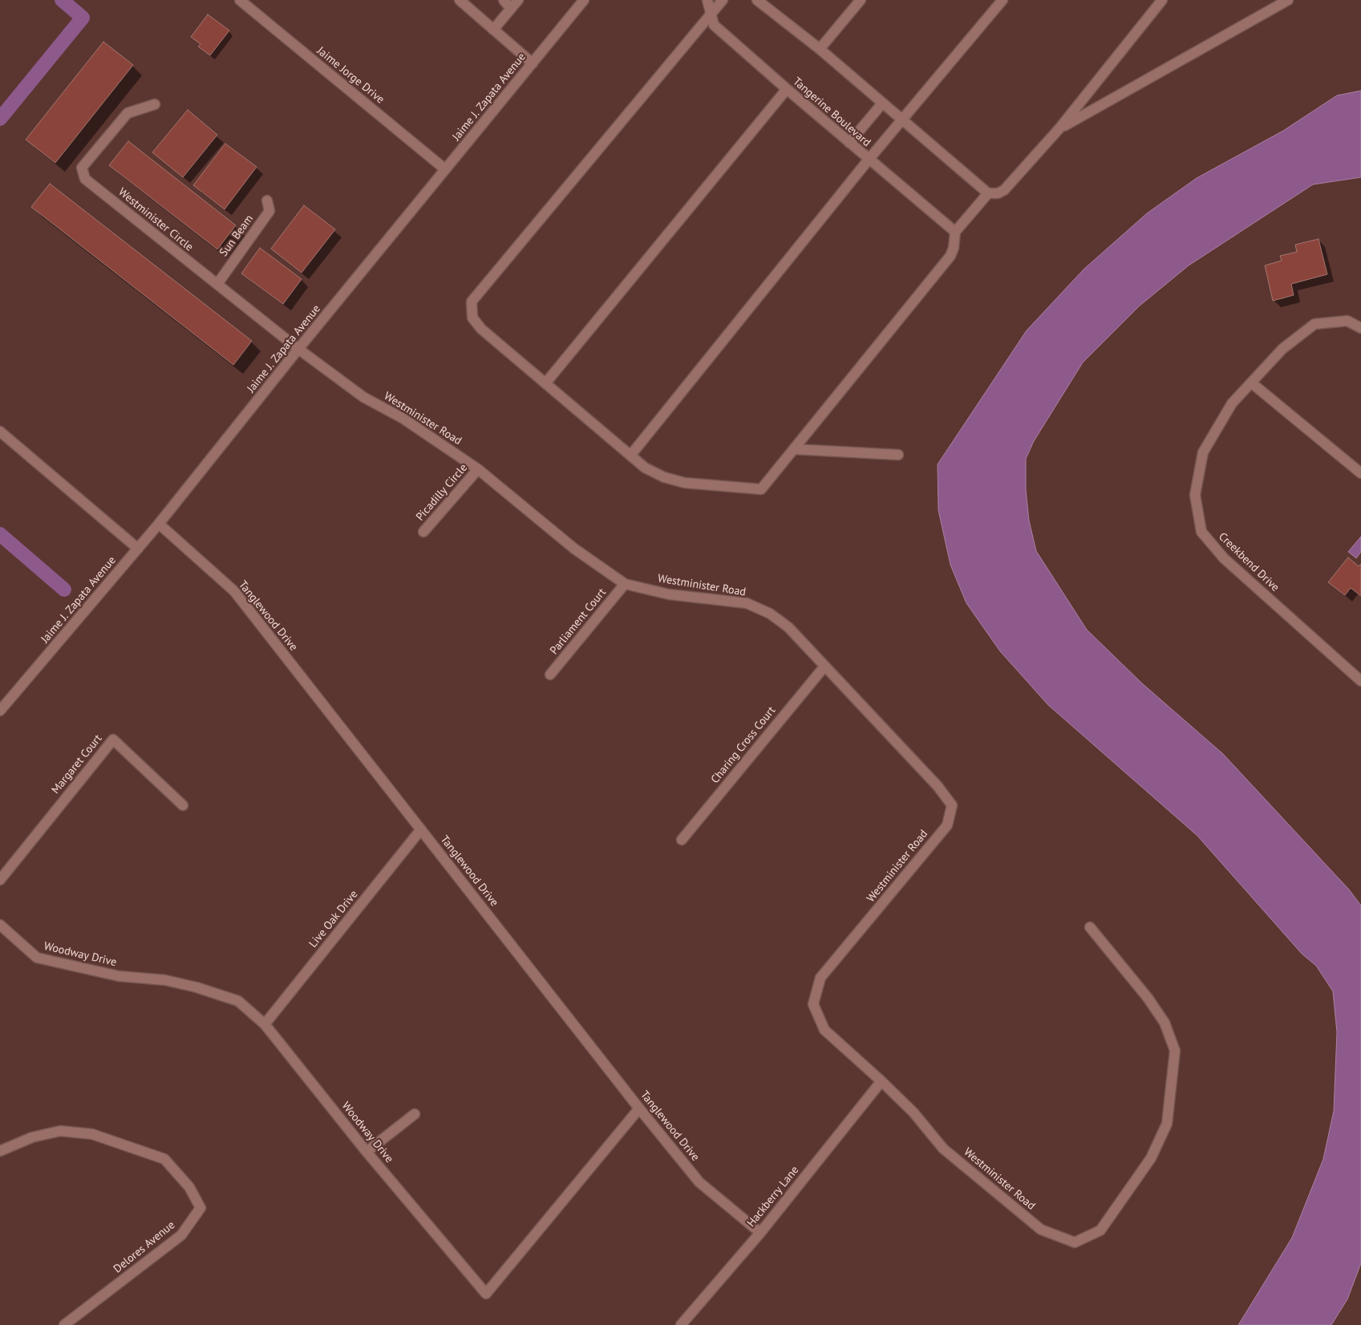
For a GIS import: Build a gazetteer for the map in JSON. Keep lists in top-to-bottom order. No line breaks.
{"streets":{"street":["Jaime Jorge Drive","Jaime J. Zapata Avenue","Tangerine Boulevard","Westminister Circle","Sun Beam","Westminister Road","Picadilly Circle","Creekbend Drive","Tanglewood Drive","Parliament Court","Charing Cross Court","Margaret Court","Live Oak Drive","Woodway Drive","Hackberry Lane","Delores Avenue"]},"crossings":[["Jaime Jorge Drive","Jaime J. Zapata Avenue"],["Jaime J. Zapata Avenue","Westminister Circle"],["Jaime J. Zapata Avenue","Westminister Road"],["Jaime J. Zapata Avenue","Tanglewood Drive"],["Westminister Circle","Sun Beam"],["Westminister Circle","Westminister Road"],["Westminister Road","Picadilly Circle"],["Westminister Road","Parliament Court"],["Westminister Road","Charing Cross Court"],["Westminister Road","Hackberry Lane"],["Tanglewood Drive","Live Oak Drive"],["Tanglewood Drive","Woodway Drive"],["Tanglewood Drive","Hackberry Lane"],["Live Oak Drive","Woodway Drive"]]}
